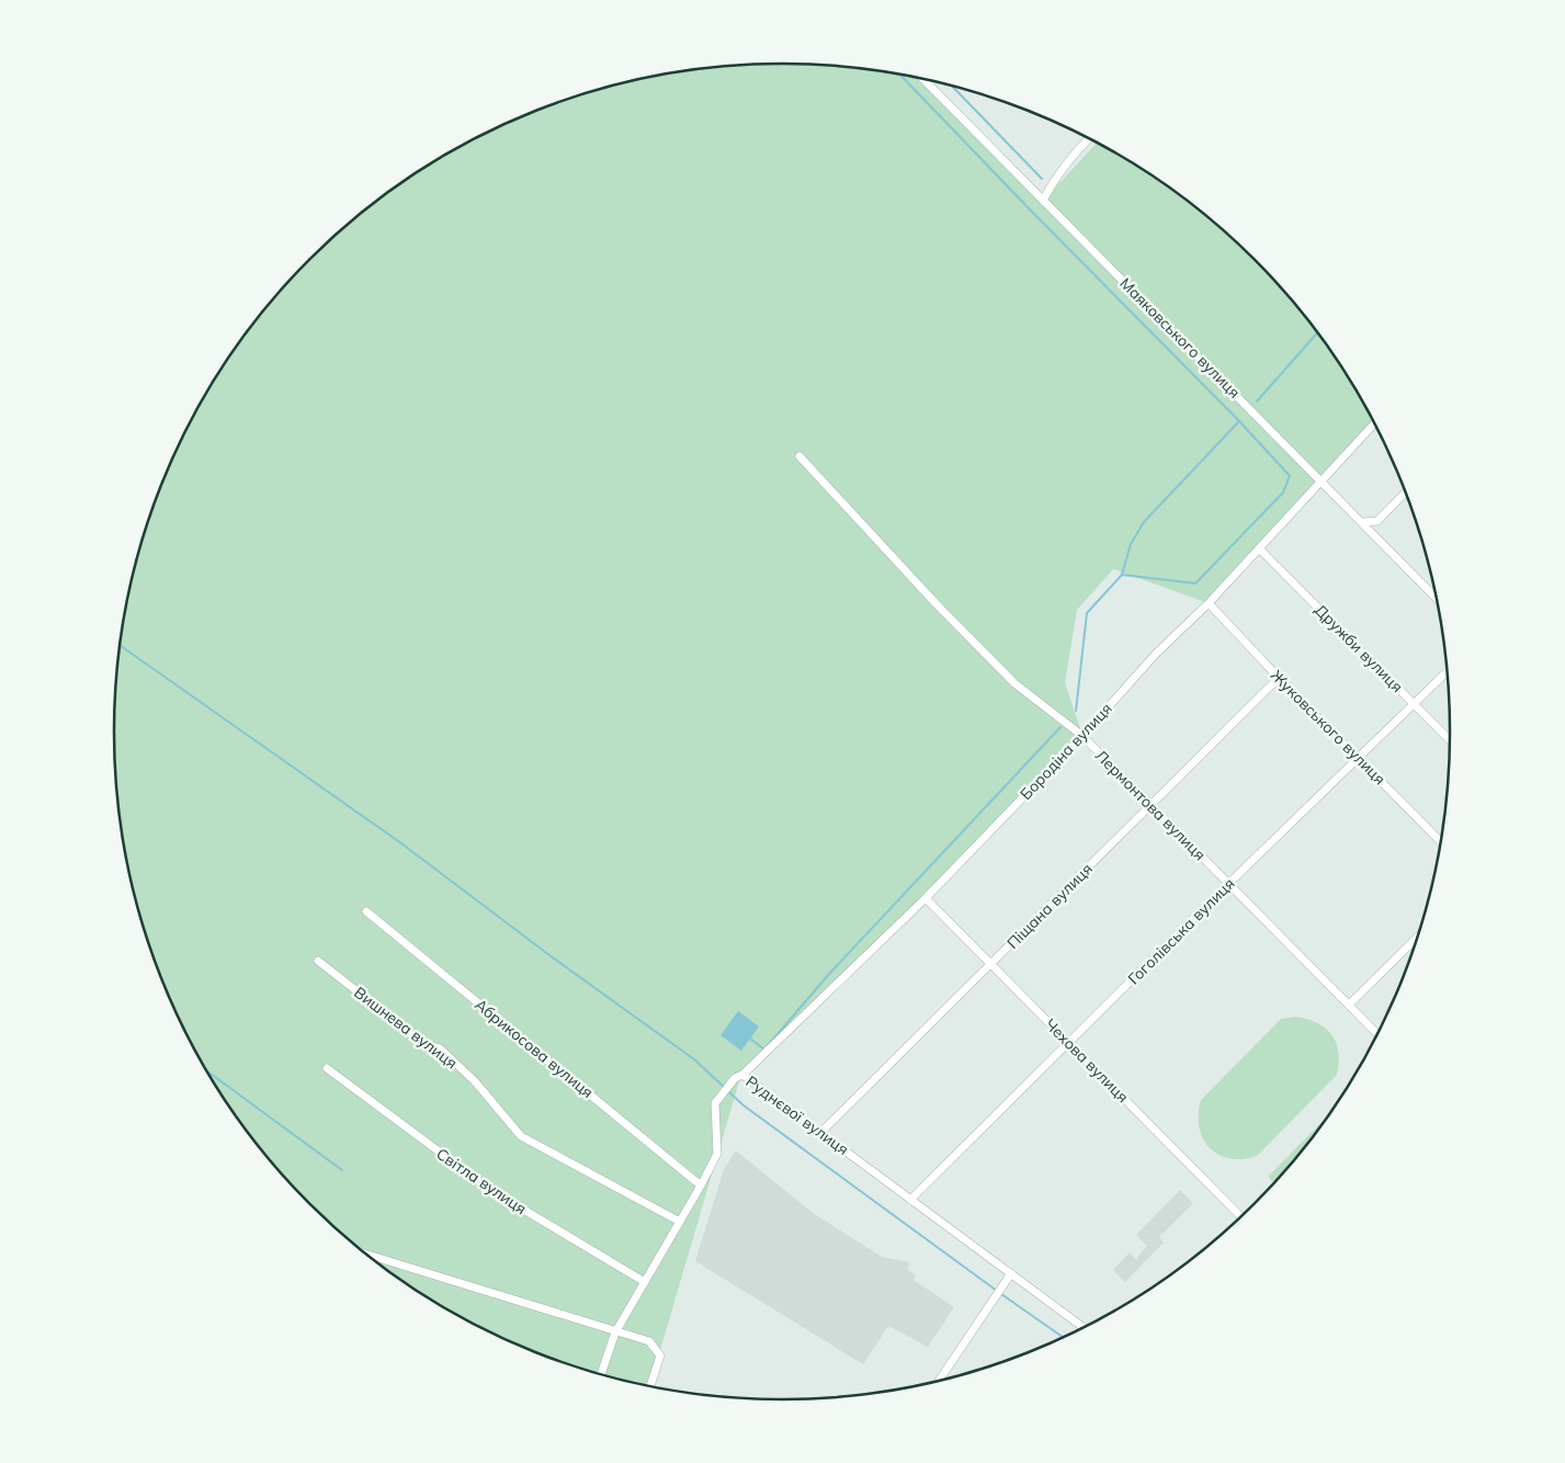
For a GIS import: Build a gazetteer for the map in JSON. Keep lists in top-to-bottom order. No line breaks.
{"streets":{"street":["Маяковського вулиця","Дружби вулиця","Жуковського вулиця","Бородіна вулиця","Лермонтова вулиця","Піщана вулиця","Гоголівська вулиця","Вишнева вулиця","Абрикосова вулиця","Чехова вулиця","Руднєвої вулиця","Світла вулиця"]},"crossings":[["Маяковського вулиця","Бородіна вулиця"],["Дружби вулиця","Бородіна вулиця"],["Дружби вулиця","Гоголівська вулиця"],["Жуковського вулиця","Бородіна вулиця"],["Жуковського вулиця","Піщана вулиця"],["Жуковського вулиця","Гоголівська вулиця"],["Бородіна вулиця","Лермонтова вулиця"],["Бородіна вулиця","Чехова вулиця"],["Бородіна вулиця","Руднєвої вулиця"],["Лермонтова вулиця","Піщана вулиця"],["Лермонтова вулиця","Гоголівська вулиця"],["Піщана вулиця","Чехова вулиця"],["Піщана вулиця","Руднєвої вулиця"],["Гоголівська вулиця","Чехова вулиця"],["Гоголівська вулиця","Руднєвої вулиця"],["Вишнева вулиця","Руднєвої вулиця"],["Абрикосова вулиця","Руднєвої вулиця"],["Руднєвої вулиця","Світла вулиця"]]}
